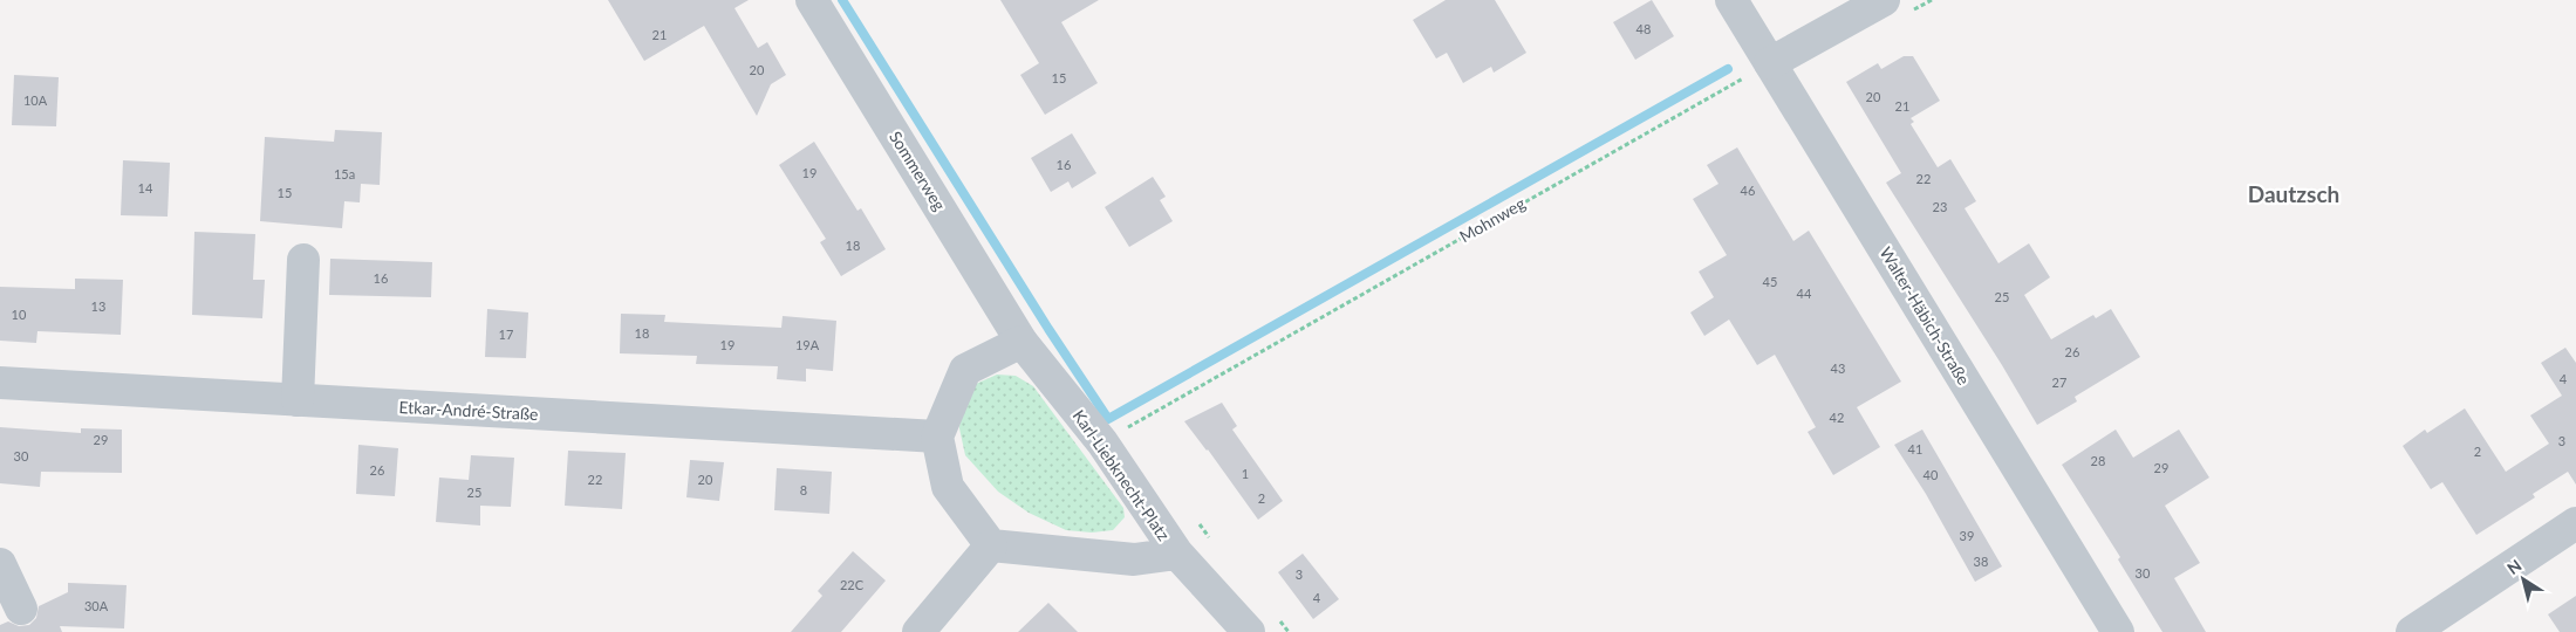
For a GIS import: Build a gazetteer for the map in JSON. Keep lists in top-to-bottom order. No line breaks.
{"streets":{"street":["Sommerweg","Walter-Häbich-Straße","Etkar-André-Straße","Karl-Liebknecht-Platz"],"path":["Mohnweg"]},"crossings":[["Sommerweg","Karl-Liebknecht-Platz"],["Mohnweg","Walter-Häbich-Straße"],["Mohnweg","Karl-Liebknecht-Platz"]],"districts":["Dautzsch"],"house_numbers":["48","21","20","15","20","10A","21","16","19","15a","22","14","46","15","23","18","16","45","44","25","13","10","18","17","19","19A","26","43","4","27","42","29","3","41","2","30","28","29","26","1","40","22","20","8","25","2","39","38","30","3","22C","4","30A"],"north":"top left"}
